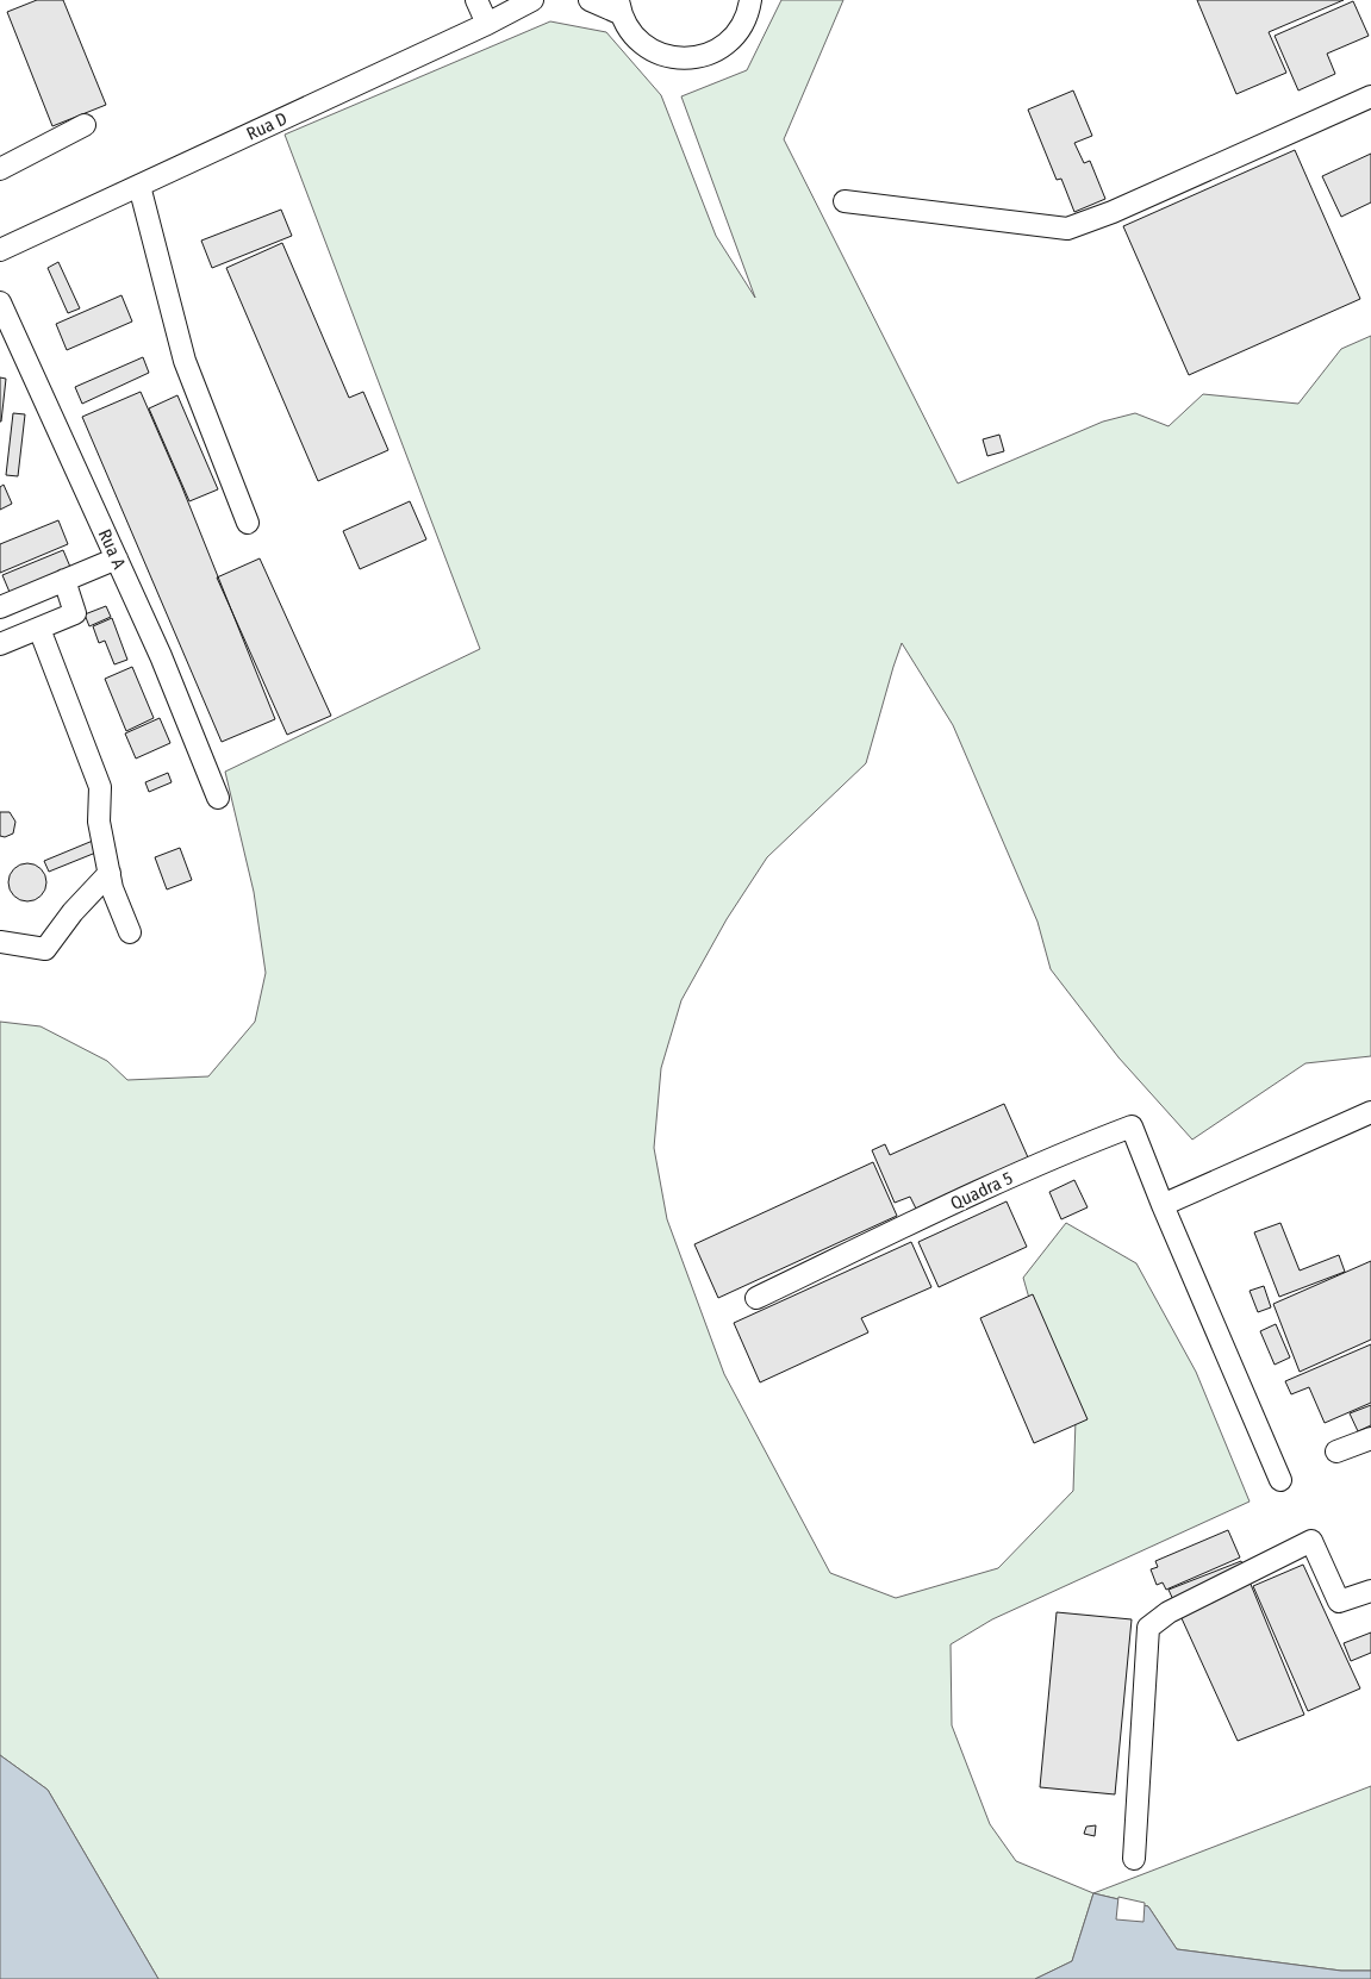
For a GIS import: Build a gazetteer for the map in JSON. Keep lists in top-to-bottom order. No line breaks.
{"streets":{"street":["Rua D","Rua A","Quadra 5"]}}
